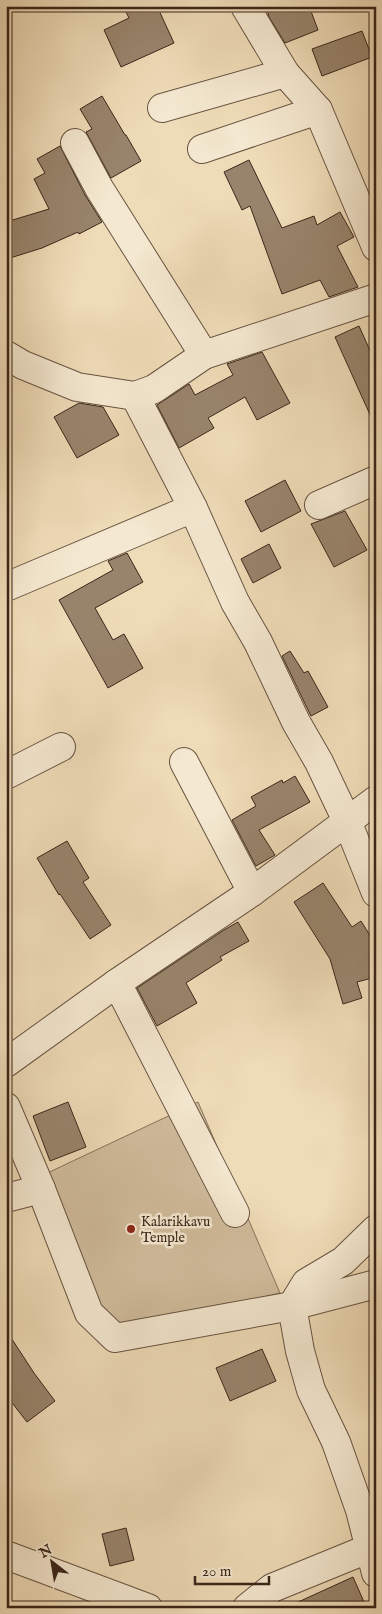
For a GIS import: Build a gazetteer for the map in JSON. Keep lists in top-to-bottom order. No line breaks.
{"places":["Kalarikkavu Temple"],"scale_bar":"20 m","north":"top left"}
